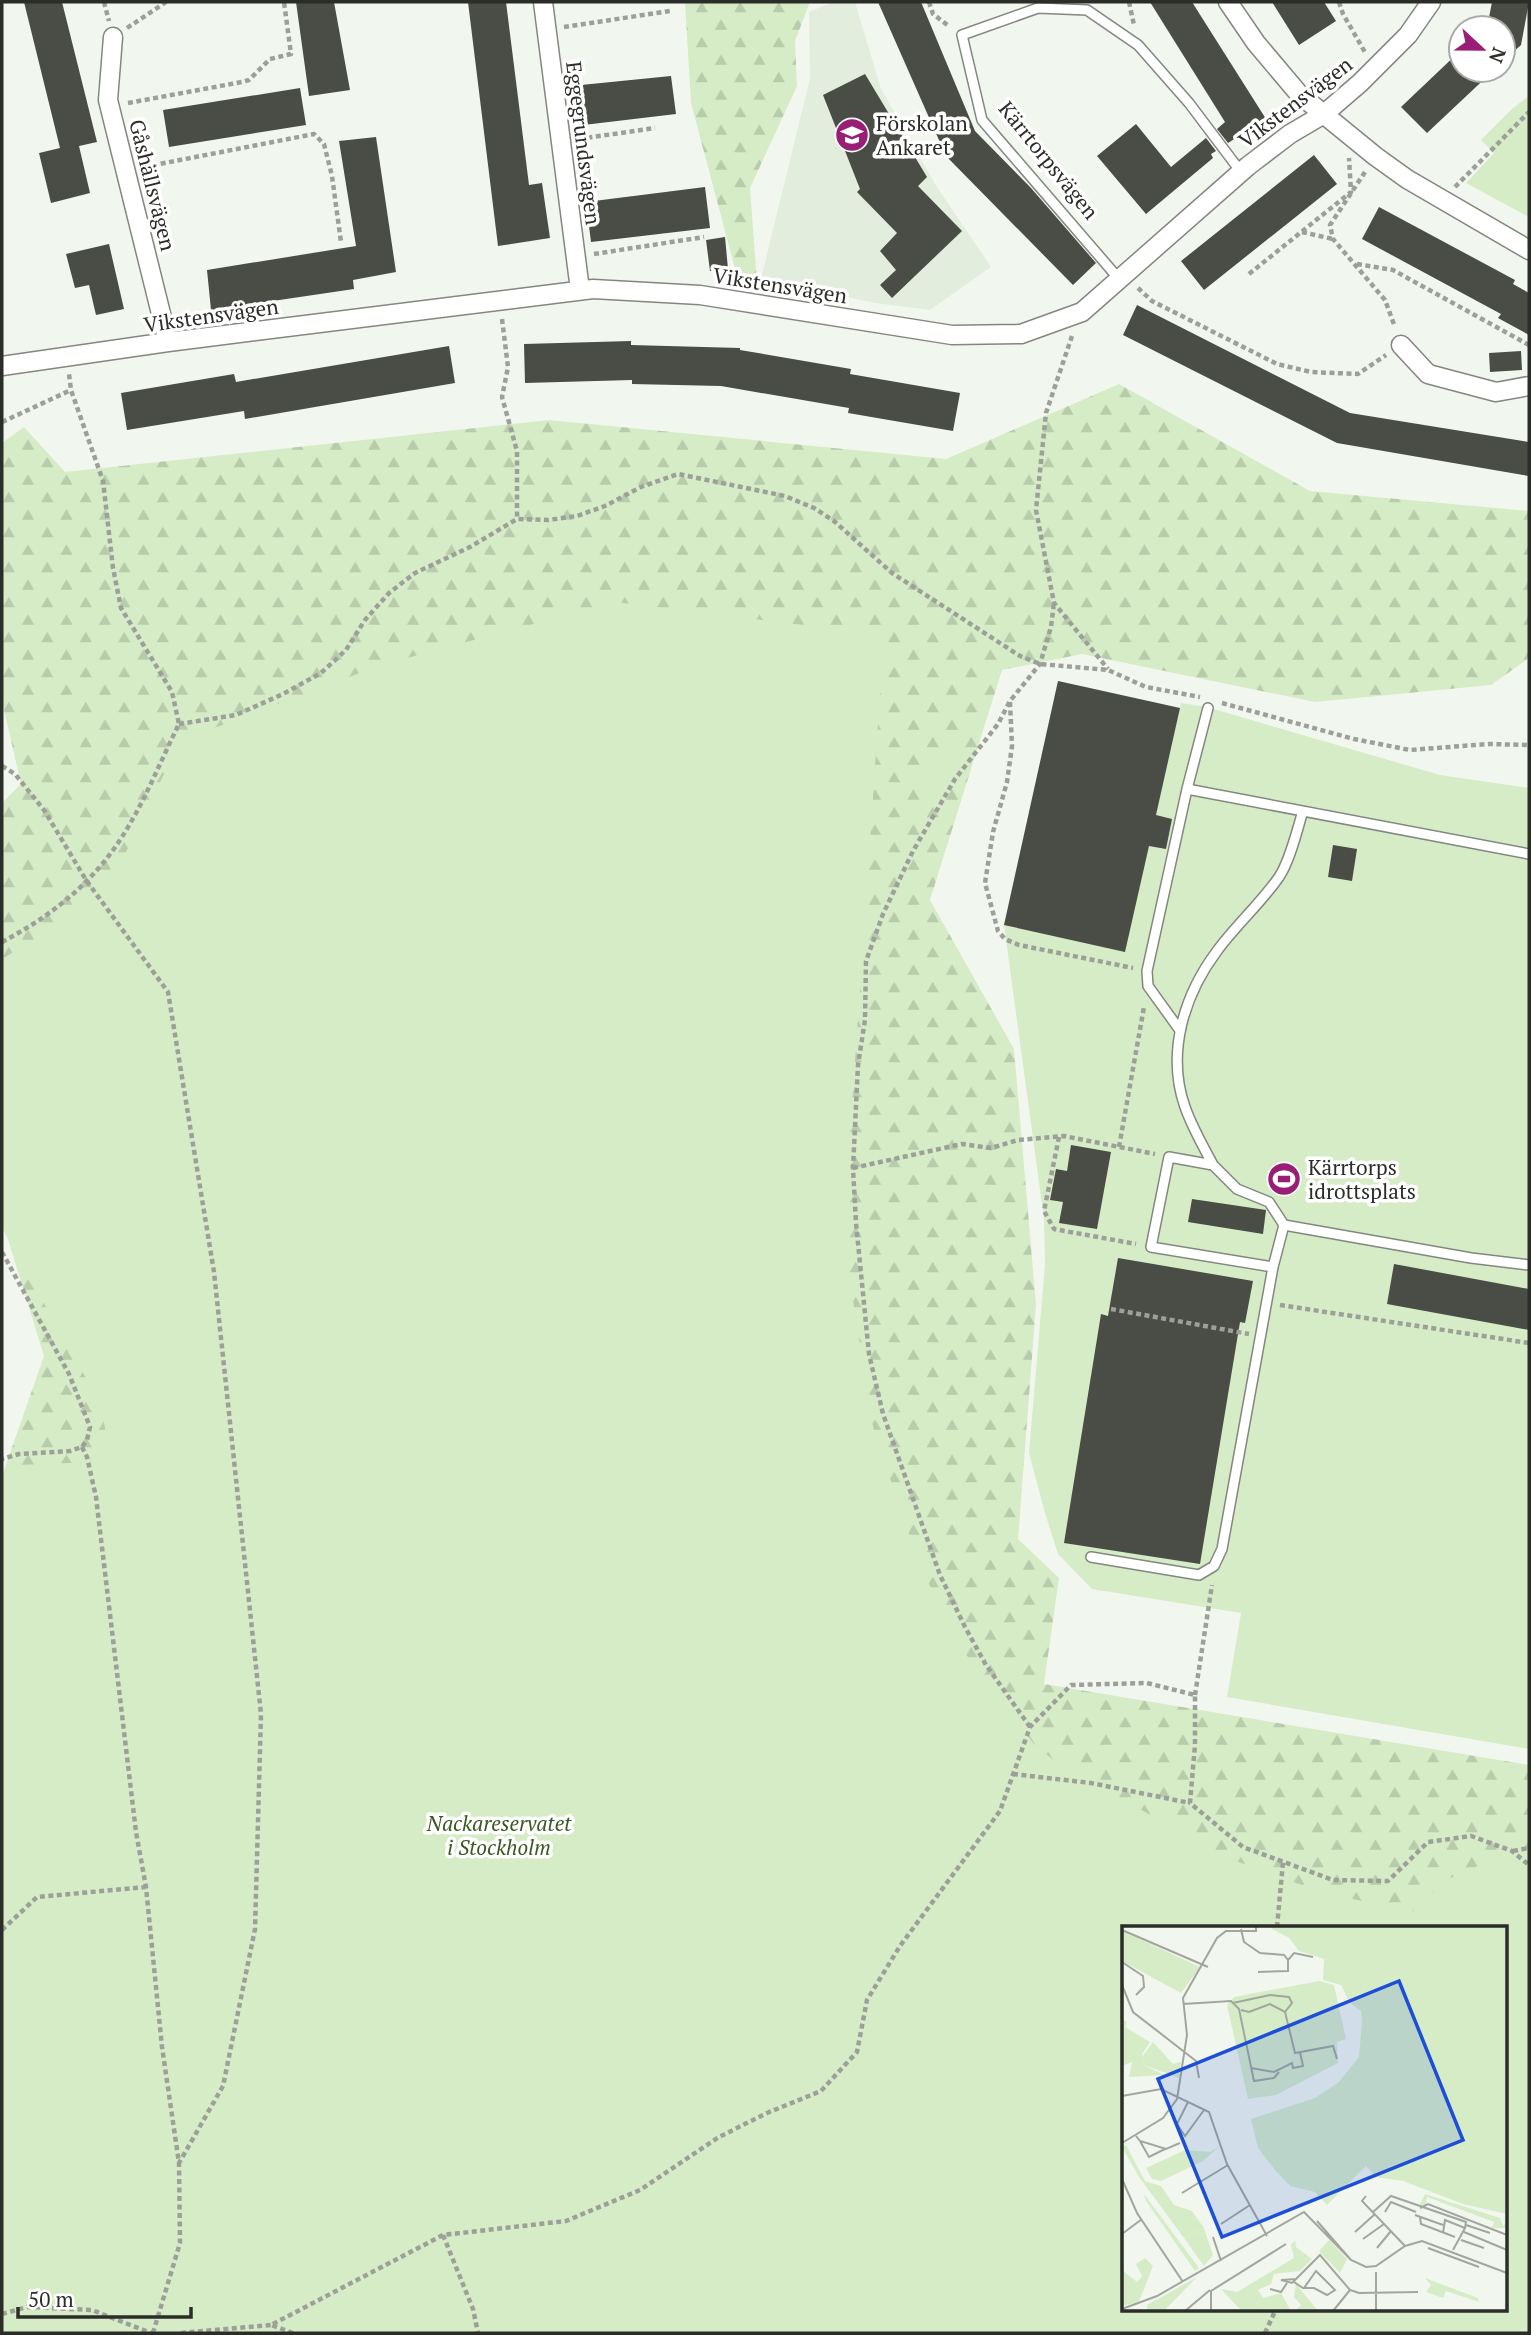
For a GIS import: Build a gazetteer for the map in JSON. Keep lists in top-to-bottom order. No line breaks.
{"streets":{"street":["Vikstensvägen","Eggegrundsvägen","Gåshällsvägen"],"lane":["Kärrtorpsvägen"]},"crossings":[["Vikstensvägen","Eggegrundsvägen"],["Vikstensvägen","Kärrtorpsvägen"],["Vikstensvägen","Gåshällsvägen"]],"parks":["Nackareservatet i Stockholm"],"places":{"school or university":["Förskolan Ankaret"],"sports":["Kärrtorps idrottsplats"]},"scale_bar":"50 m","north":"right"}
